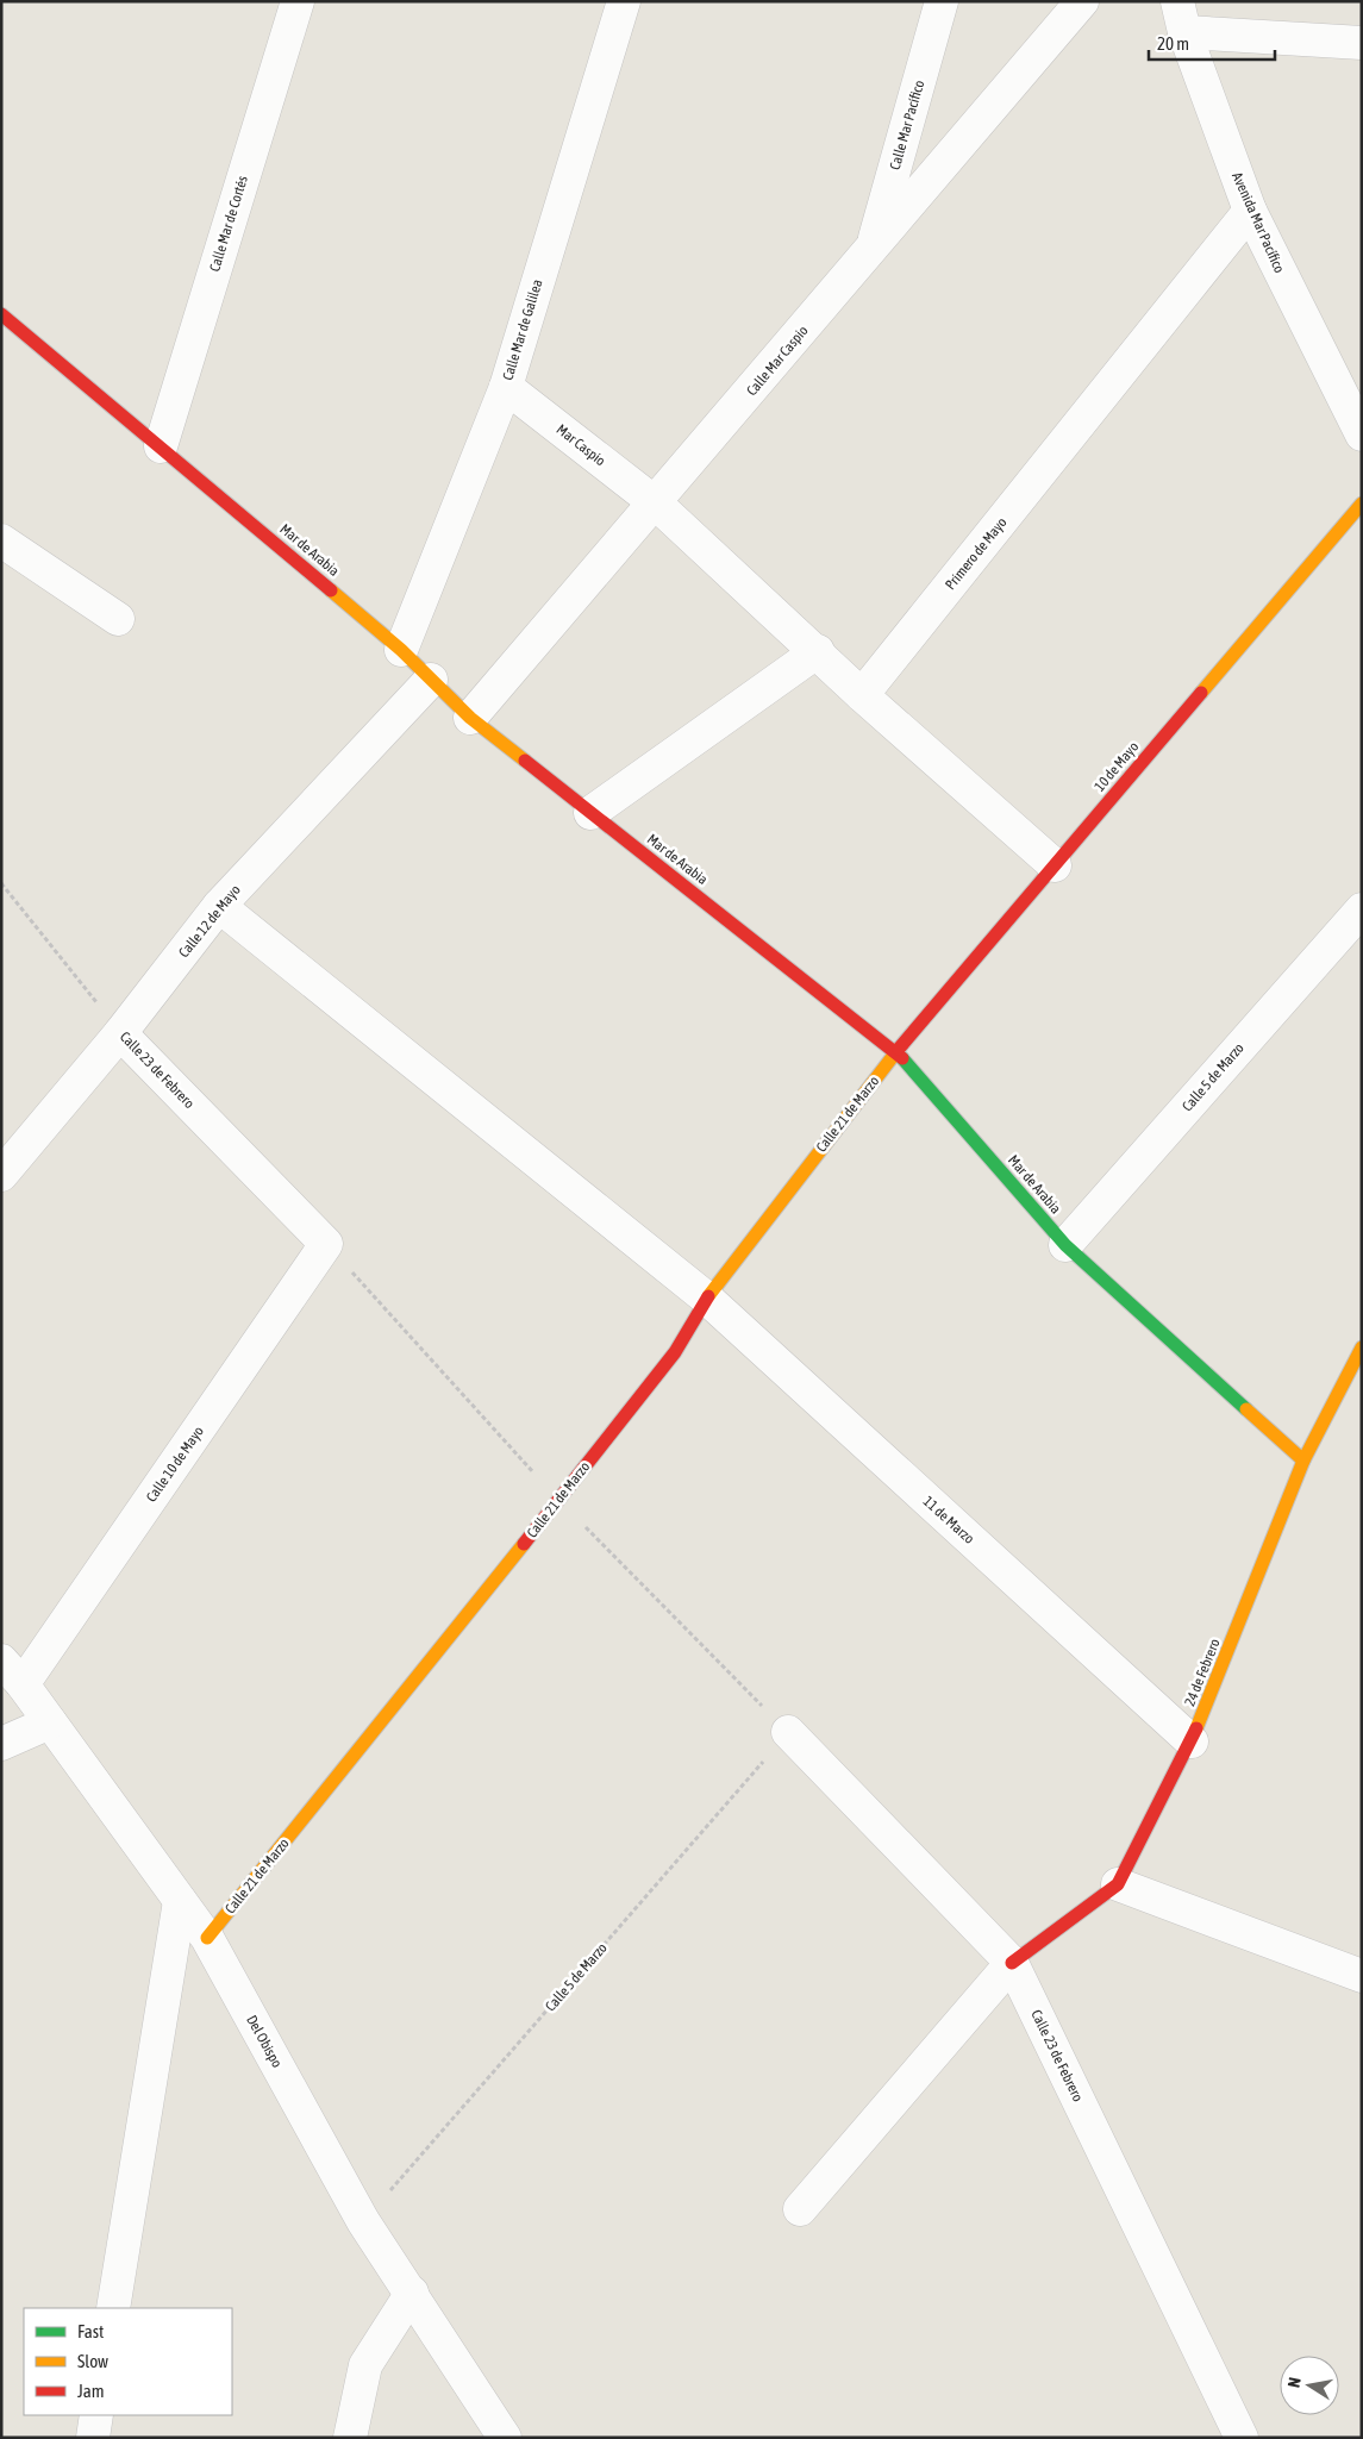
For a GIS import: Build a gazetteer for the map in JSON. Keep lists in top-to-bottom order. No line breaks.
{"streets":{"street":["Calle Mar Pacífico","Avenida Mar Pacífico","Calle Mar de Cortés","Calle Mar de Galilea","Calle Mar Caspio","Mar Caspio","Mar de Arabia","Primero de Mayo","10 de Mayo","Calle 12 de Mayo","Calle 23 de Febrero","Calle 5 de Marzo","Calle 21 de Marzo","Calle 10 de Mayo","11 de Marzo","24 de Febrero","Del Obispo"]},"crossings":[["Calle Mar Pacífico","Calle Mar Caspio"],["Avenida Mar Pacífico","Primero de Mayo"],["Calle Mar de Cortés","Mar de Arabia"],["Calle Mar de Galilea","Mar Caspio"],["Calle Mar de Galilea","Mar de Arabia"],["Calle Mar Caspio","Mar Caspio"],["Calle Mar Caspio","Mar de Arabia"],["Mar Caspio","Primero de Mayo"],["Mar de Arabia","10 de Mayo"],["Mar de Arabia","Calle 12 de Mayo"],["Mar de Arabia","Calle 5 de Marzo"],["Mar de Arabia","Calle 21 de Marzo"],["Mar de Arabia","24 de Febrero"],["10 de Mayo","Calle 21 de Marzo"],["Calle 12 de Mayo","Calle 23 de Febrero"],["Calle 12 de Mayo","11 de Marzo"],["Calle 23 de Febrero","Calle 5 de Marzo"],["Calle 23 de Febrero","Calle 10 de Mayo"],["Calle 23 de Febrero","24 de Febrero"],["Calle 5 de Marzo","Del Obispo"],["Calle 21 de Marzo","11 de Marzo"],["Calle 21 de Marzo","Del Obispo"],["Calle 10 de Mayo","Del Obispo"],["11 de Marzo","24 de Febrero"]],"legend":["Fast","Slow","Jam"],"scale_bar":"20 m","north":"left"}
